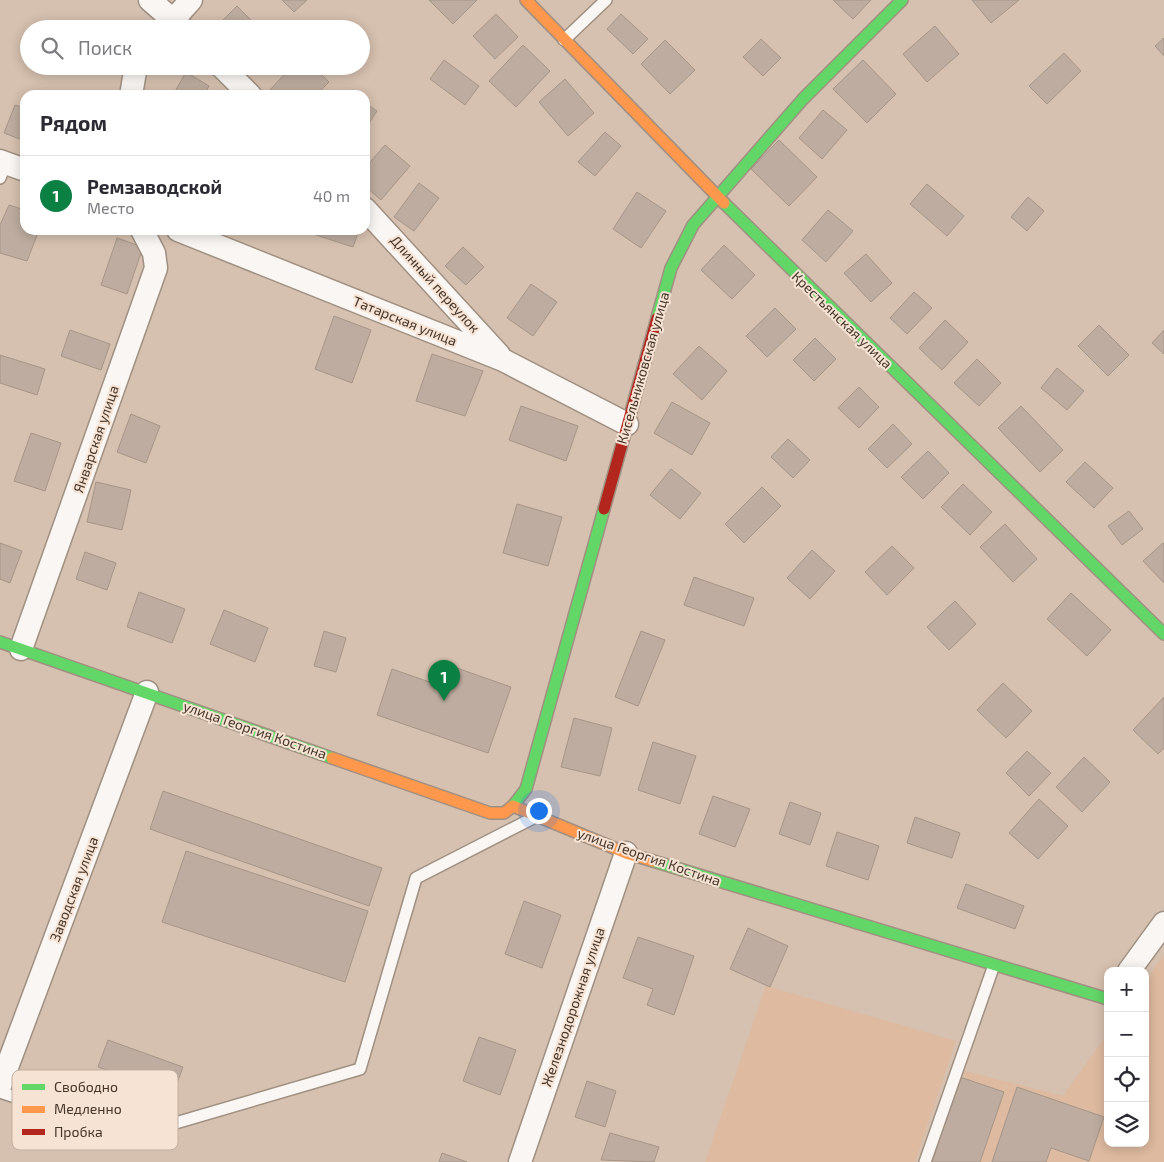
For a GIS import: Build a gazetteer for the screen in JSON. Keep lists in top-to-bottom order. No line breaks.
{"streets":{"street":["Длинный переулок","Крестьянская улица","Татарская улица","Кисельниковская улица","Январская улица","улица Георгия Костина","Заводская улица","Железнодорожная улица"]},"crossings":[["Длинный переулок","Татарская улица"],["Крестьянская улица","Кисельниковская улица"],["Татарская улица","Кисельниковская улица"],["Кисельниковская улица","улица Георгия Костина"],["Январская улица","улица Георгия Костина"],["улица Георгия Костина","Заводская улица"],["улица Георгия Костина","Железнодорожная улица"]],"legend":["Свободно","Медленно","Пробка"],"page":{"search":"Поиск","heading":"Рядом","list":[{"mark":"1","name":"Ремзаводской","note":"Место","value":"40 m"}],"pins":"1","map_buttons":["+","−"]}}
